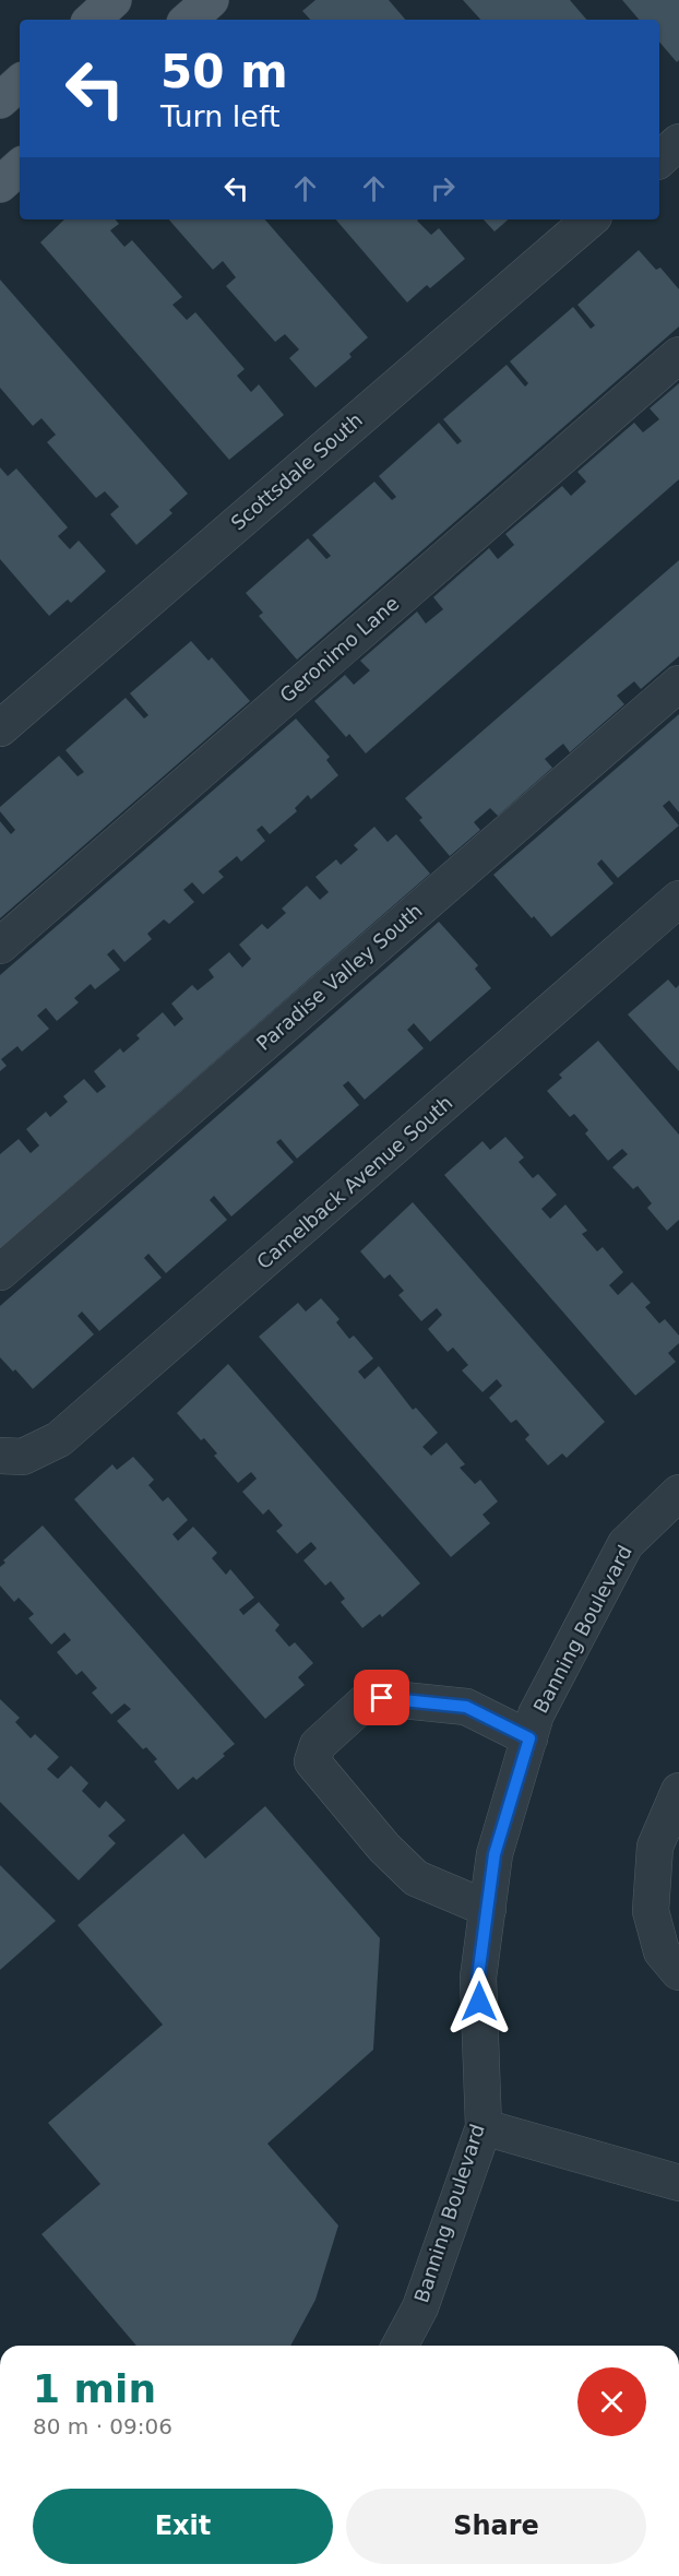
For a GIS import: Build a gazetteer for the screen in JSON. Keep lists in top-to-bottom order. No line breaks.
{"streets":{"street":["Scottsdale South","Geronimo Lane","Paradise Valley South","Camelback Avenue South","Banning Boulevard"]},"page":{"turn":["50 m","Turn left"],"heading":["1 min","80 m · 09:06"],"buttons":["Exit","Share"]}}
